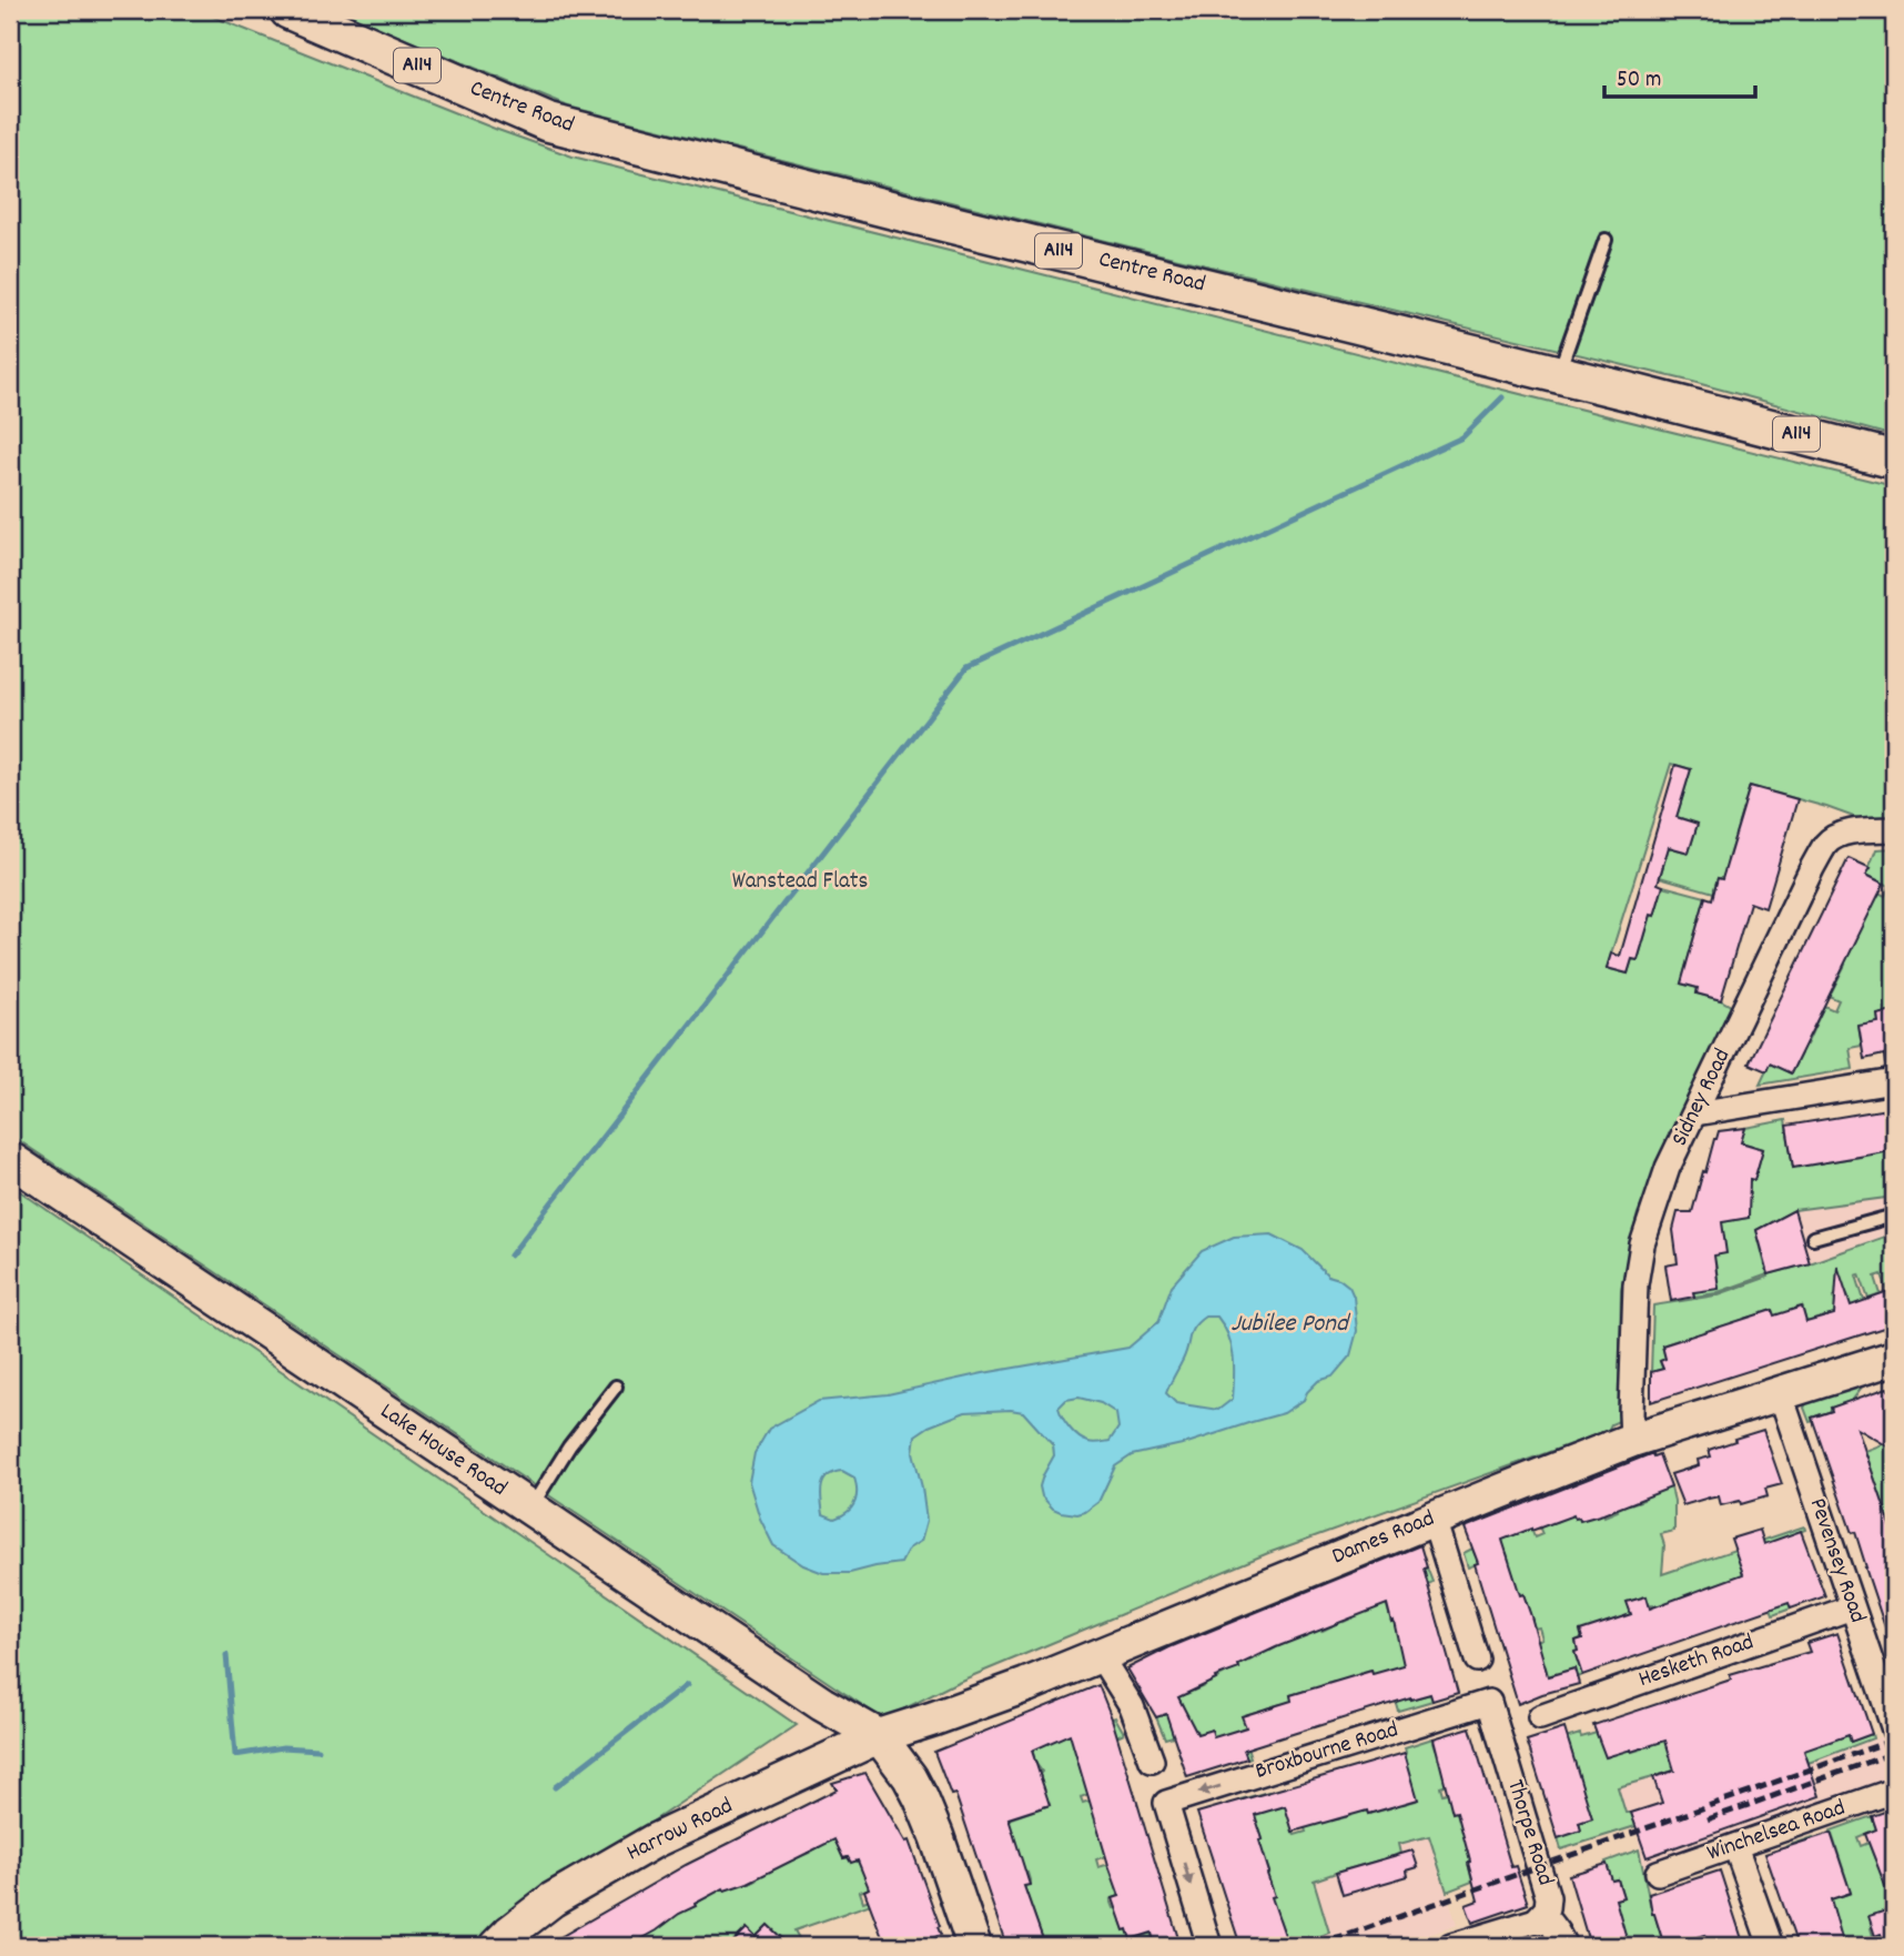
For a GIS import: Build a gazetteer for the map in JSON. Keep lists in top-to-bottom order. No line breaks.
{"streets":{"main road":["A114","Centre Road","Lake House Road","Dames Road","Harrow Road"],"street":["Sidney Road","Pevensey Road","Hesketh Road","Broxbourne Road","Winchelsea Road","Thorpe Road"]},"crossings":[["Sidney Road","Dames Road"],["Lake House Road","Dames Road"],["Lake House Road","Harrow Road"],["Dames Road","Pevensey Road"],["Dames Road","Harrow Road"],["Pevensey Road","Hesketh Road"],["Broxbourne Road","Thorpe Road"]],"water":["Jubilee Pond"],"parks":["Wanstead Flats"],"scale_bar":"50 m"}
